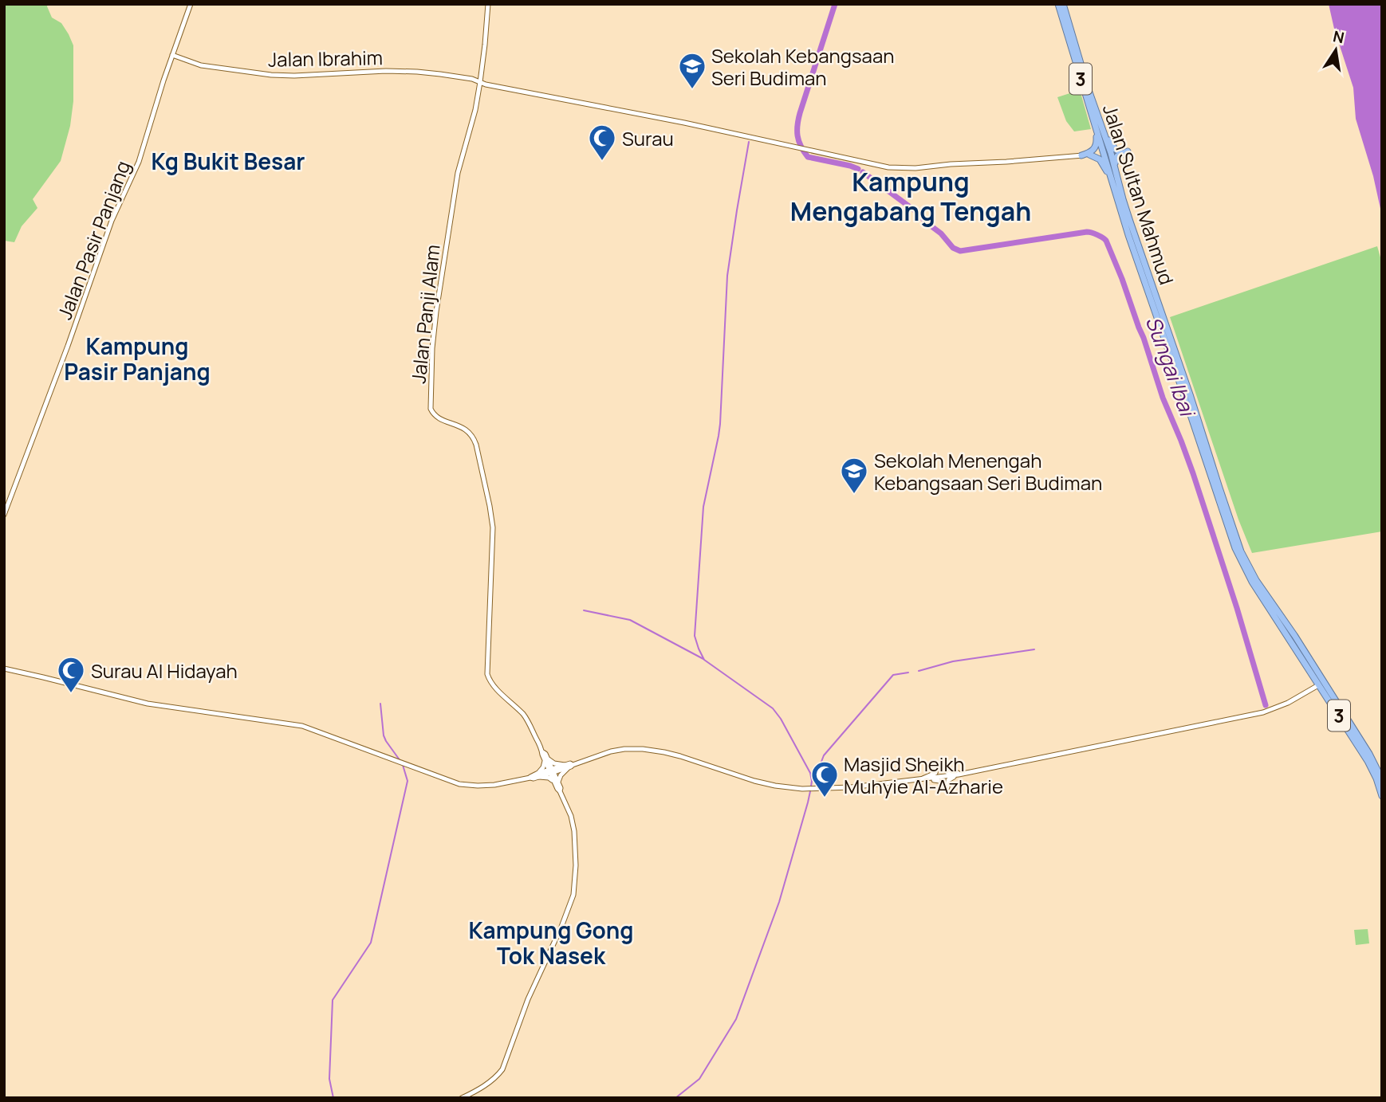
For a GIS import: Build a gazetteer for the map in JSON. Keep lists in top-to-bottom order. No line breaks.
{"streets":{"highway":["3","Jalan Sultan Mahmud"],"main road":["Jalan Ibrahim","Jalan Pasir Panjang","Jalan Panji Alam"]},"crossings":[["Jalan Ibrahim","Jalan Sultan Mahmud"],["Jalan Ibrahim","Jalan Pasir Panjang"],["Jalan Ibrahim","Jalan Panji Alam"]],"districts":["Kg Bukit Besar","Kampung Mengabang Tengah","Kampung Pasir Panjang","Kampung Gong Tok Nasek"],"water":["Sungai Ibai"],"places":{"school or university":["Sekolah Kebangsaan Seri Budiman","Sekolah Menengah Kebangsaan Seri Budiman"],"mosque":["Surau","Surau Al Hidayah","Masjid Sheikh Muhyie Al-Azharie"]},"north":"top"}
